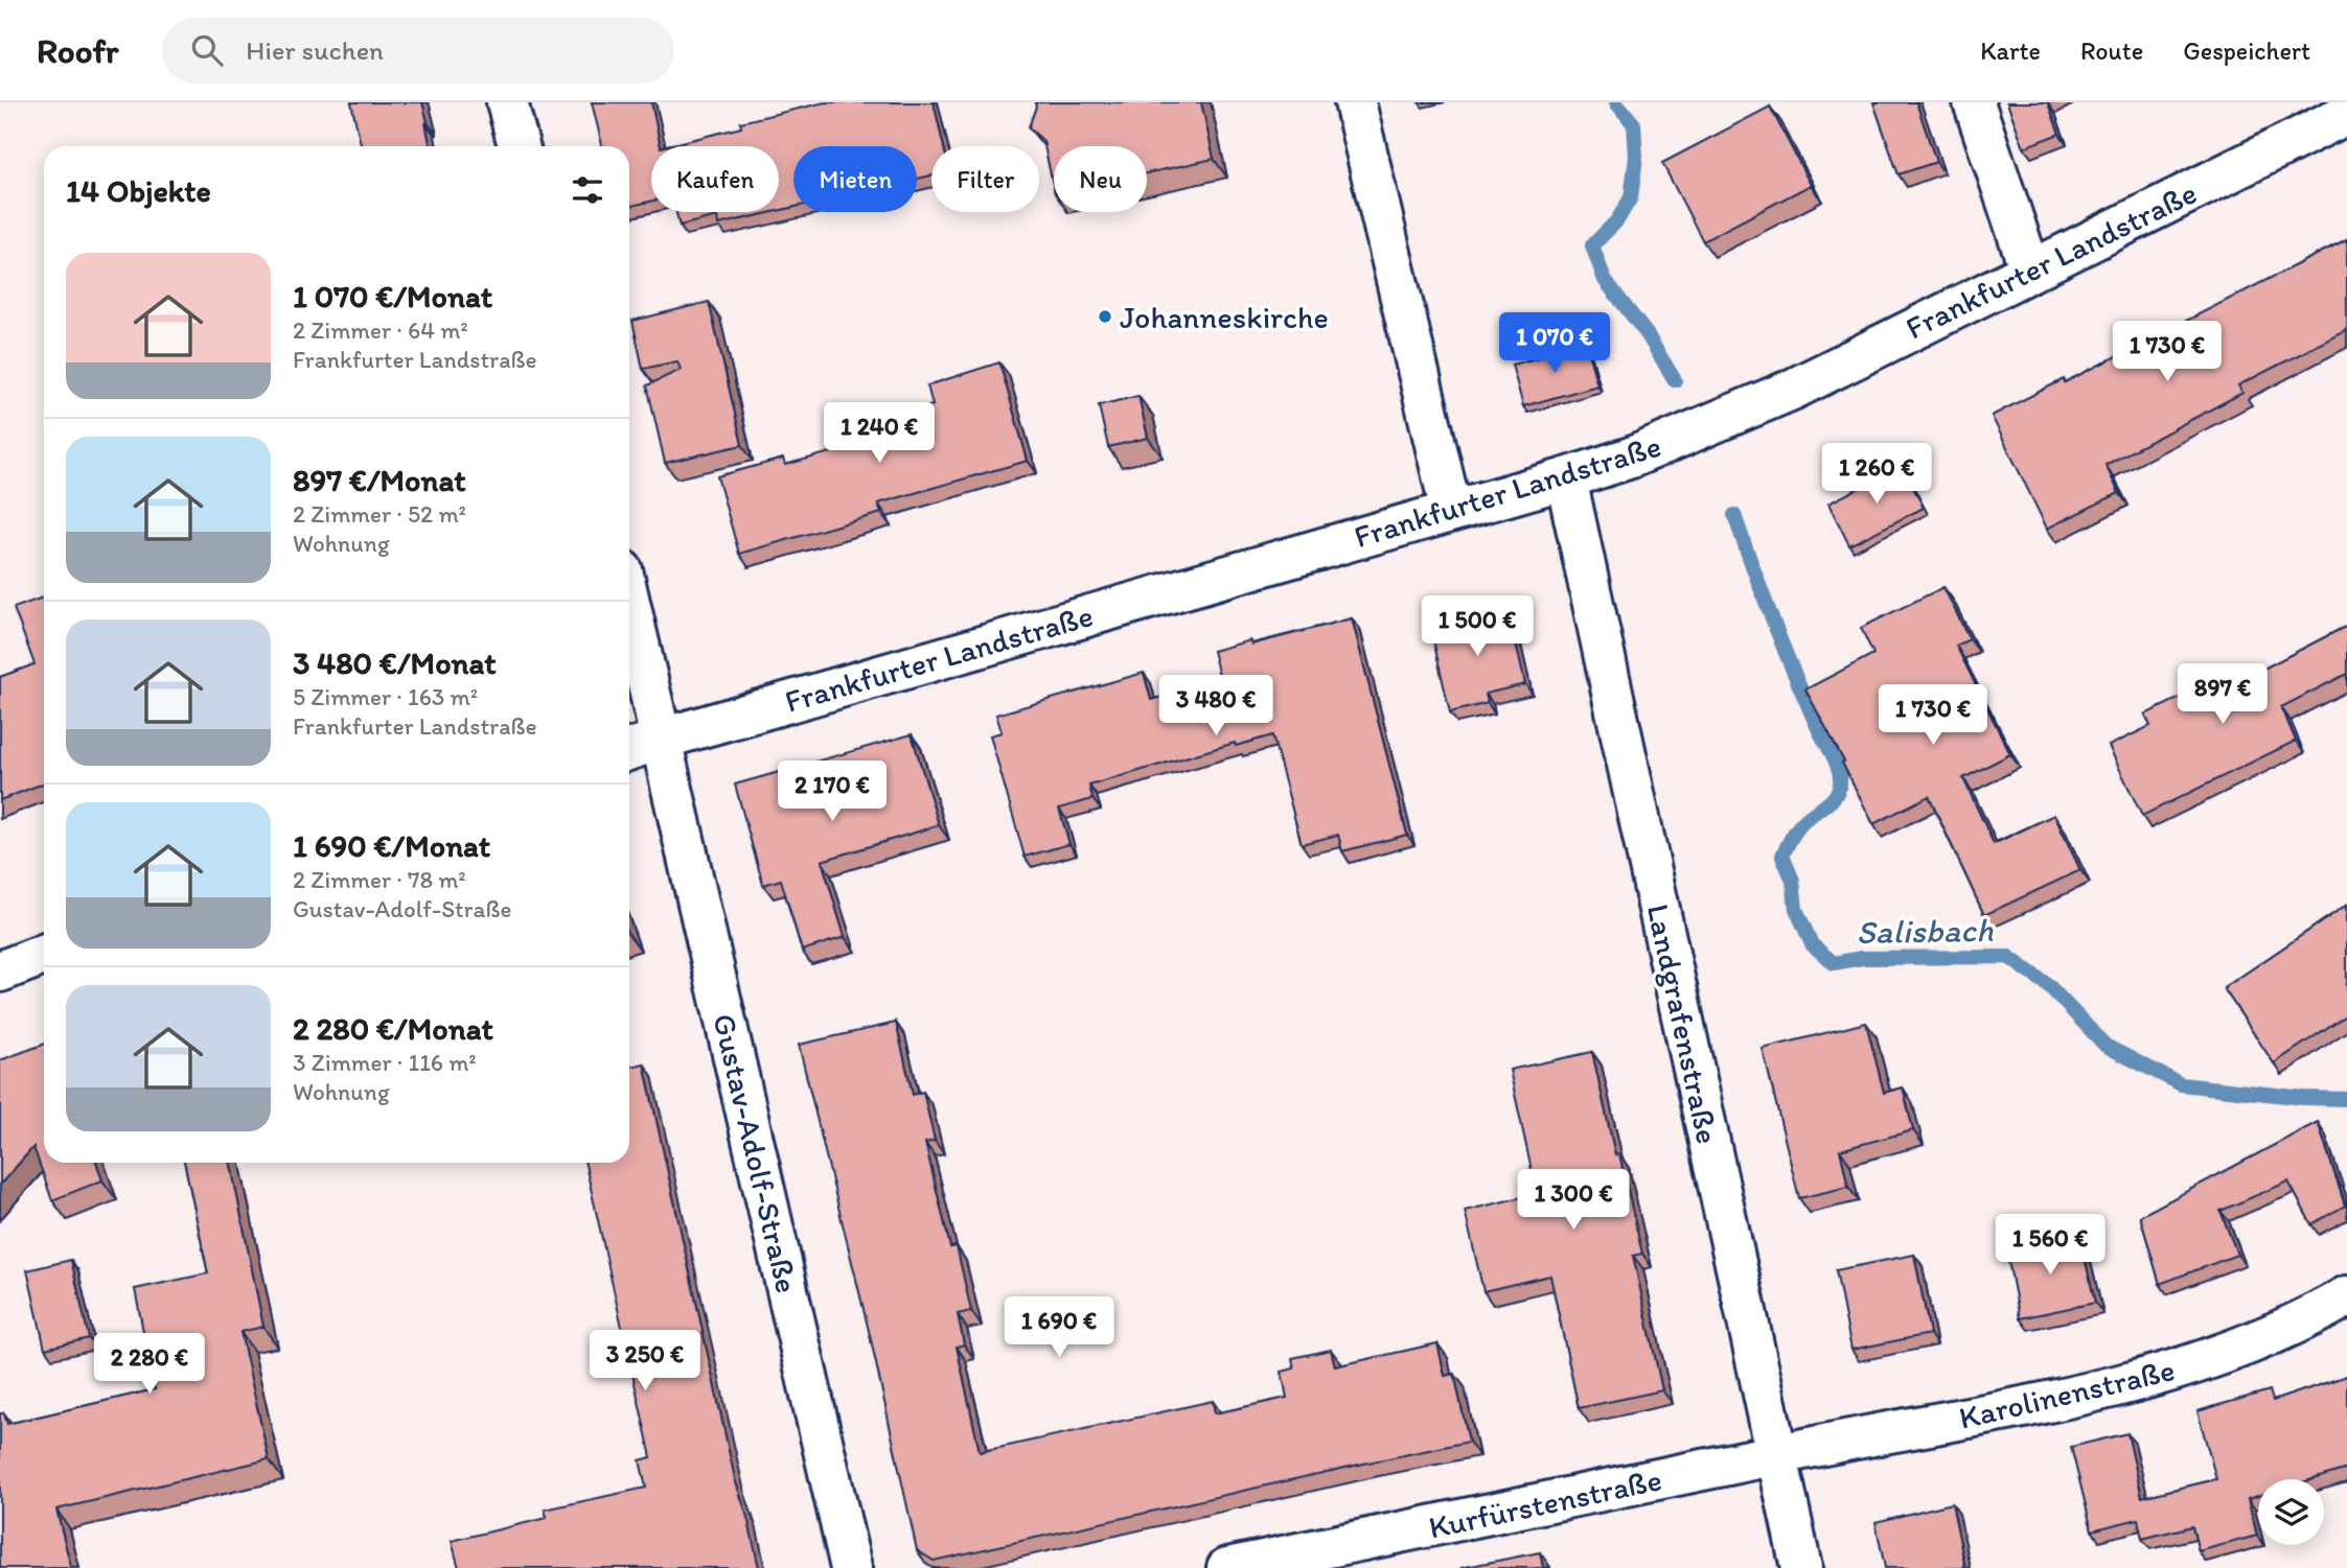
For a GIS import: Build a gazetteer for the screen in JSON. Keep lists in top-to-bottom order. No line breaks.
{"streets":{"street":["Frankfurter Landstraße","Landgrafenstraße","Gustav-Adolf-Straße","Karolinenstraße","Kurfürstenstraße"]},"crossings":[["Frankfurter Landstraße","Landgrafenstraße"],["Frankfurter Landstraße","Gustav-Adolf-Straße"],["Landgrafenstraße","Karolinenstraße"],["Landgrafenstraße","Kurfürstenstraße"],["Karolinenstraße","Kurfürstenstraße"]],"water":["Salisbach"],"places":["Johanneskirche"],"page":{"header":"Roofr","search":"Hier suchen","nav":["Karte","Route","Gespeichert"],"chip":["Kaufen","Mieten","Filter","Neu"],"heading":"14 Objekte","list":[{"name":"1 070 €/Monat","note":"2 Zimmer · 64 m² · Frankfurter Landstraße"},{"name":"897 €/Monat","note":"2 Zimmer · 52 m² · Wohnung"},{"name":"3 480 €/Monat","note":"5 Zimmer · 163 m² · Frankfurter Landstraße"},{"name":"1 690 €/Monat","note":"2 Zimmer · 78 m² · Gustav-Adolf-Straße"},{"name":"2 280 €/Monat","note":"3 Zimmer · 116 m² · Wohnung"}],"price":["1 070 €","1 730 €","1 240 €","1 260 €","1 500 €","897 €","3 480 €","1 730 €","2 170 €","1 300 €","1 560 €","1 690 €","3 250 €","2 280 €"]}}
